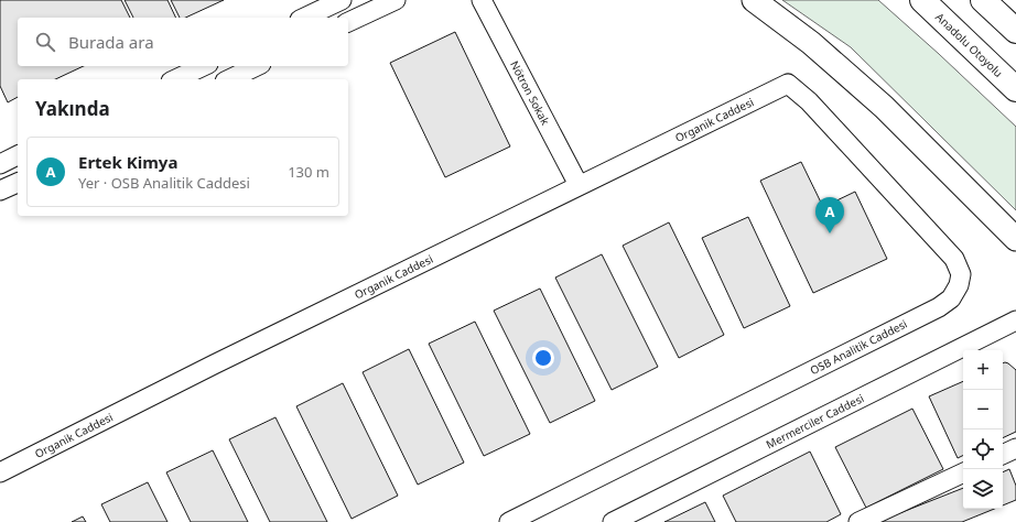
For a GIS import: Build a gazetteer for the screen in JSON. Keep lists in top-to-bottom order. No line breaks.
{"streets":{"highway":["Anadolu Otoyolu"],"street":["Nötron Sokak","Organik Caddesi","OSB Analitik Caddesi","Mermerciler Caddesi"]},"crossings":[["Nötron Sokak","Organik Caddesi"],["Organik Caddesi","OSB Analitik Caddesi"]],"page":{"search":"Burada ara","heading":"Yakında","list":[{"mark":"A","name":"Ertek Kimya","note":"Yer · OSB Analitik Caddesi","value":"130 m"}],"pins":"A","map_buttons":["+","−"]}}
